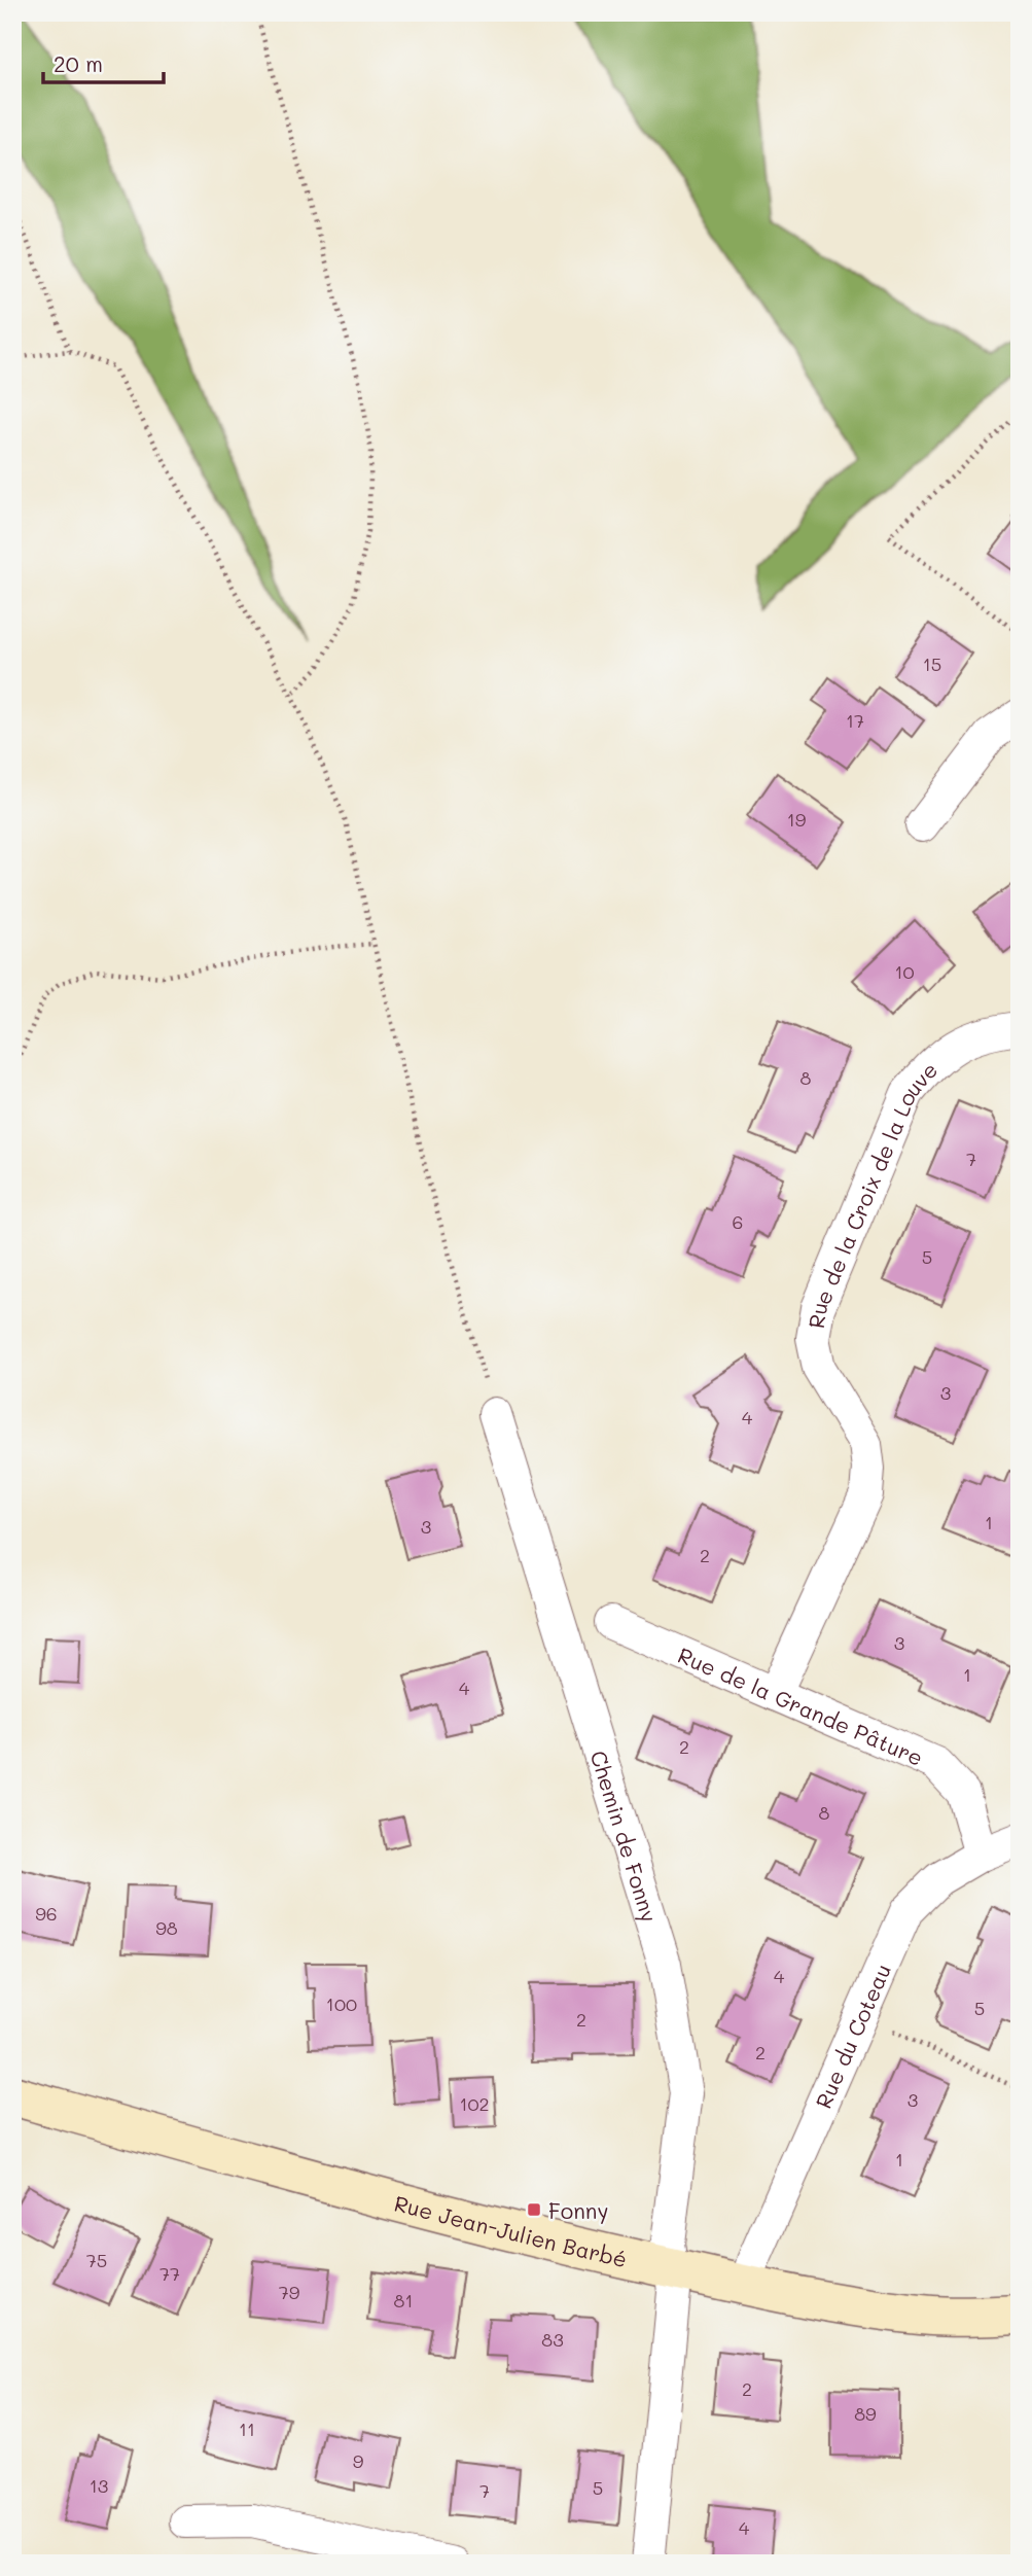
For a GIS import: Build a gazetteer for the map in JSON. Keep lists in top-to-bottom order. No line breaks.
{"streets":{"main road":["Rue Jean-Julien Barbé"],"street":["Rue de la Croix de la Louve","Rue de la Grande Pâture","Chemin de Fonny","Rue du Coteau"]},"crossings":[["Rue de la Croix de la Louve","Rue de la Grande Pâture"],["Rue de la Grande Pâture","Rue du Coteau"],["Chemin de Fonny","Rue Jean-Julien Barbé"],["Rue du Coteau","Rue Jean-Julien Barbé"]],"places":{"transit":["Fonny"]},"house_numbers":["15","17","19","10","8","7","6","5","3","4","1","3","2","3","1","4","2","8","96","98","4","100","5","2","2","3","102","1","75","77","79","81","83","2","89","11","9","13","5","7","4"],"scale_bar":"20 m"}
